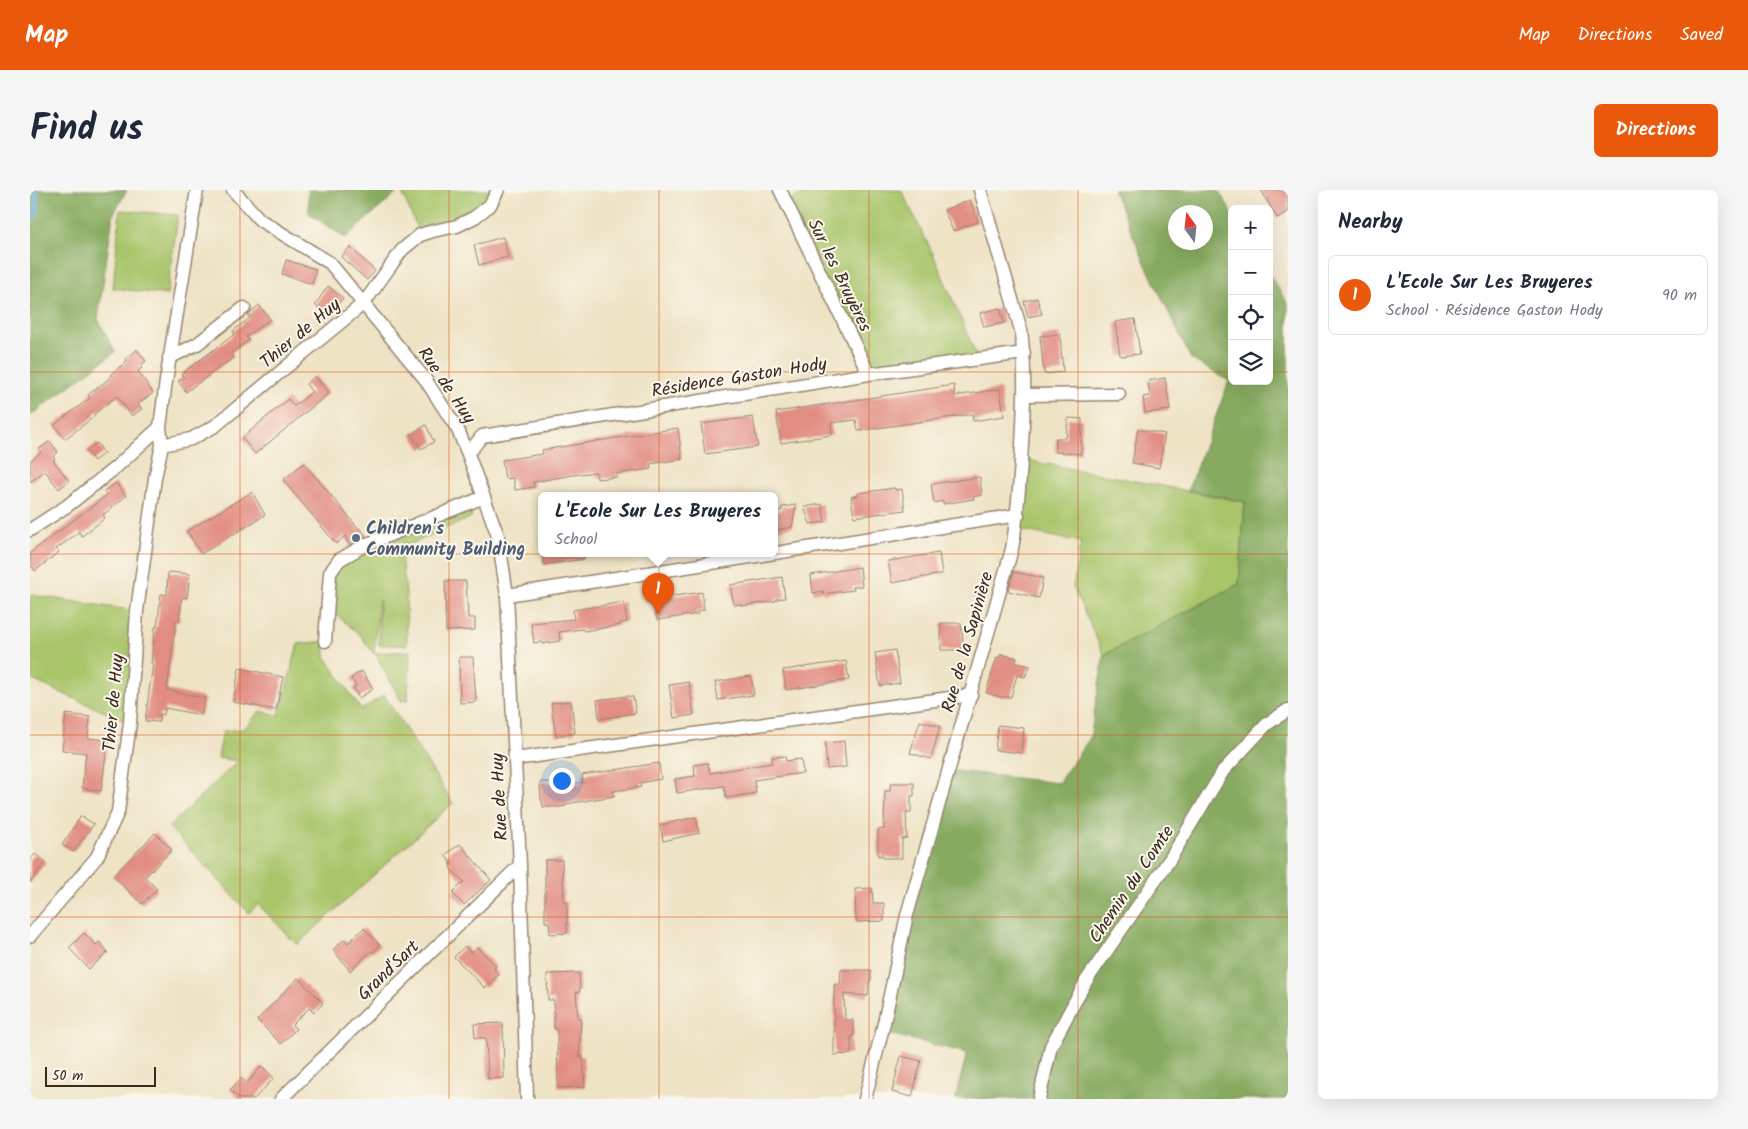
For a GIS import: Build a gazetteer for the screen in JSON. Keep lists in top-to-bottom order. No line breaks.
{"streets":{"street":["Sur les Bruyères","Thier de Huy","Résidence Gaston Hody","Rue de Huy","Rue de la Sapinière","Chemin du Comte","Grand'Sart"]},"crossings":[["Sur les Bruyères","Résidence Gaston Hody"],["Thier de Huy","Rue de Huy"],["Résidence Gaston Hody","Rue de Huy"],["Résidence Gaston Hody","Rue de la Sapinière"],["Rue de Huy","Grand'Sart"]],"places":["Children's Community Building"],"scale_bar":"50 m","north":"top","page":{"header":"Map","nav":["Map","Directions","Saved"],"title":"Find us","buttons":"Directions","heading":"Nearby","map_buttons":["+","−"],"list":[{"mark":"1","name":"L'Ecole Sur Les Bruyeres","note":"School · Résidence Gaston Hody","value":"90 m"}],"popup":["L'Ecole Sur Les Bruyeres","School"],"pins":"1","scale":"50 m"}}
